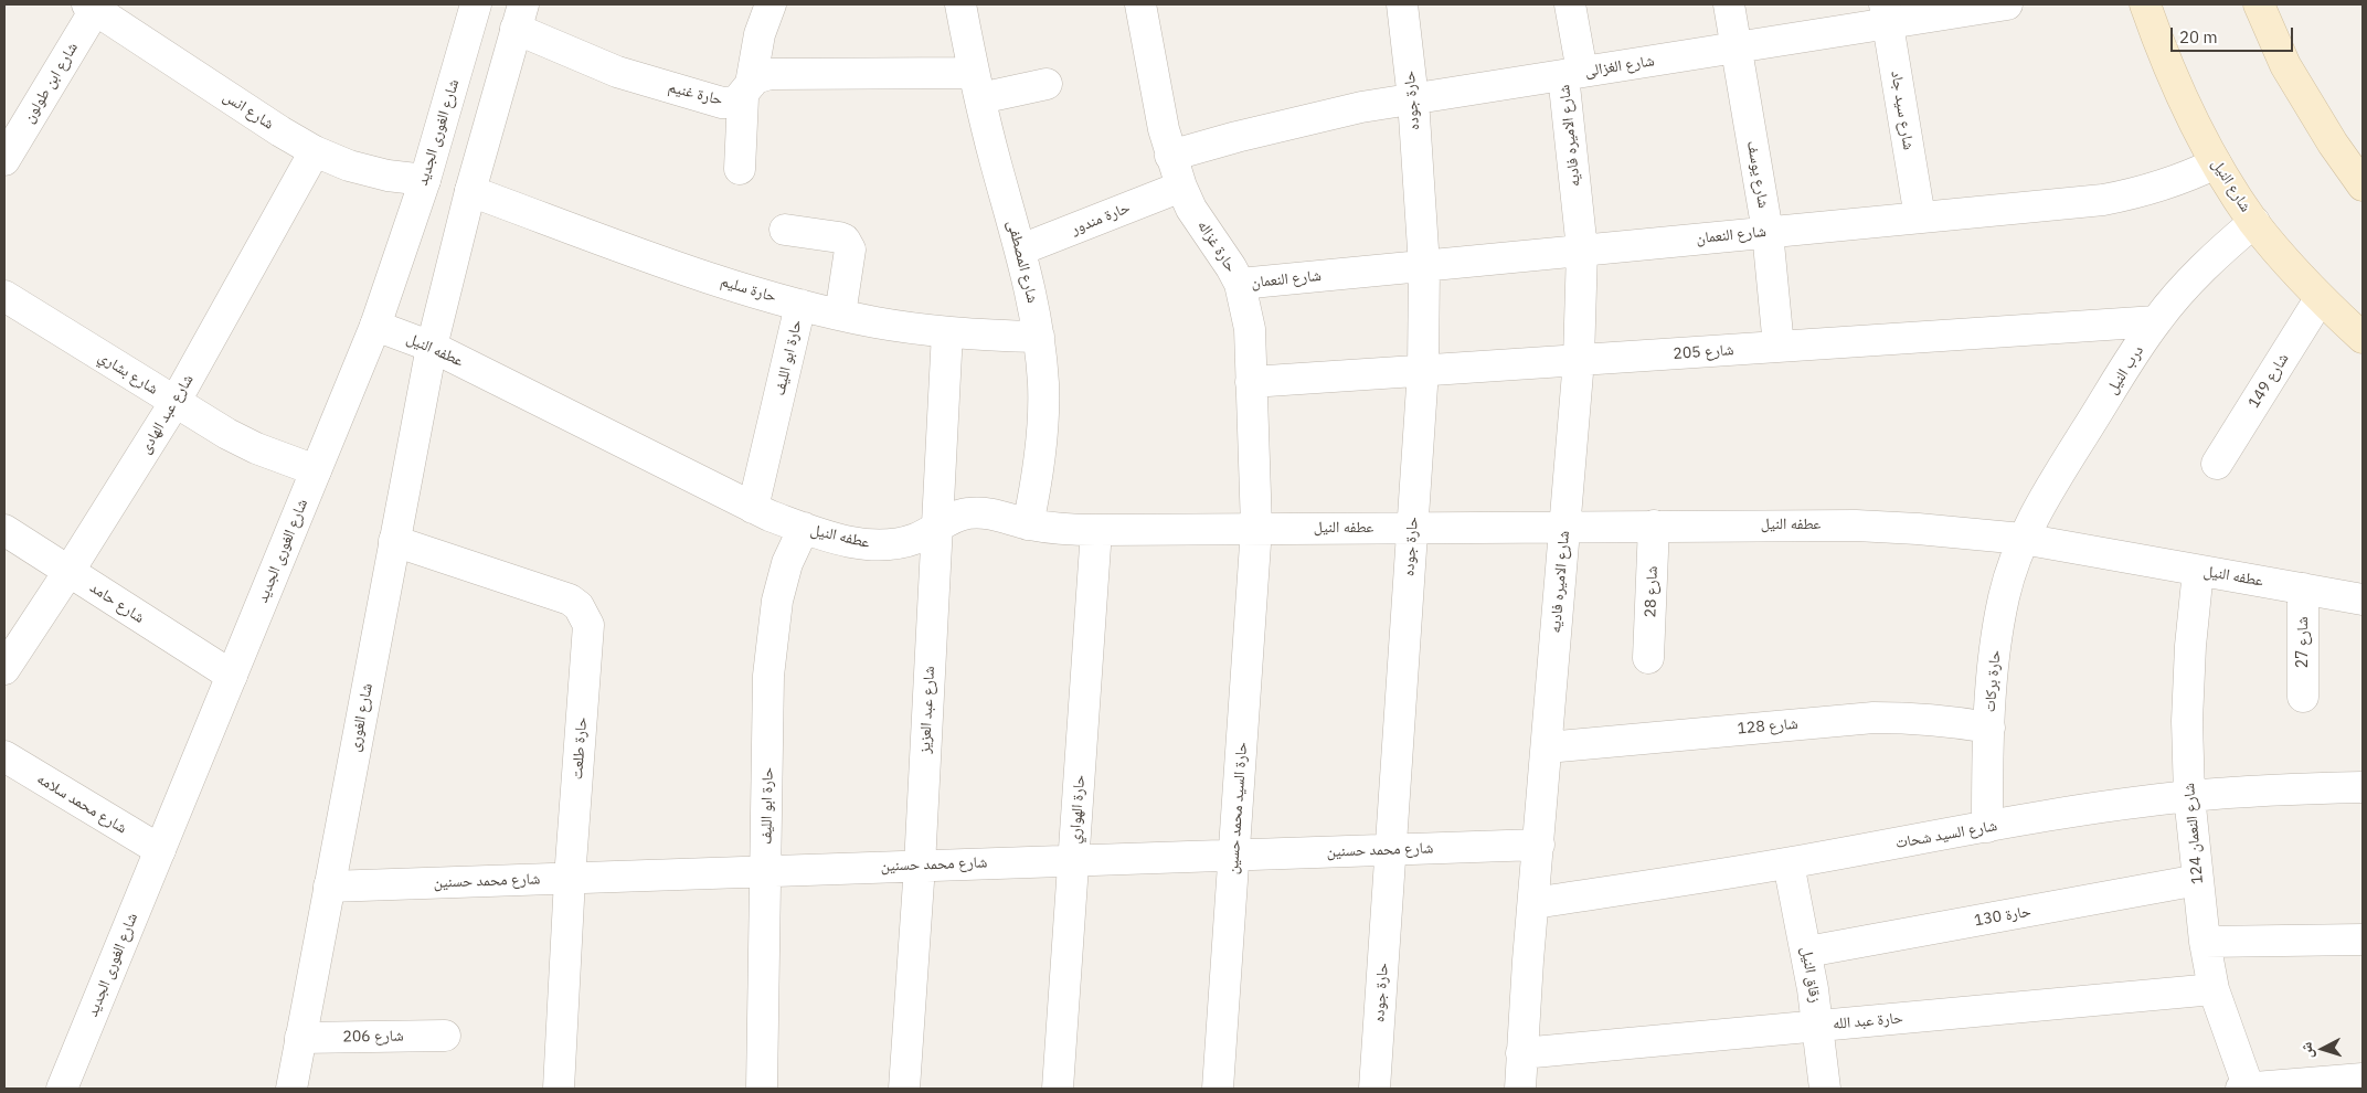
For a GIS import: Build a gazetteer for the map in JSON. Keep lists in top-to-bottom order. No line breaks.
{"streets":{"main road":["شارع النيل"],"street":["شارع الغزالى","شارع ابن طولون","حارة غنيم","حارة جوده","شارع انس","شارع سيد جاد","شارع الغورى الجديد","شارع الاميره فاديه","شارع يوسف","حارة مندور","شارع النعمان","حارة غزاله","شارع المصطفى","حارة سليم","عطفه النيل","شارع 205","حارة ابو الليف","درب النيل","شارع بشاري","شارع 149","شارع عبد الهادى","شارع 28","شارع حامد","شارع 27","حارة بركات","شارع عبد العزيز","شارع الغورى","شارع 128","حارة طلعت","شارع محمد سلامه","حارة السيد محمد حسين","حارة الهواري","شارع النعمان 124","شارع السيد شحات","شارع محمد حسنين","حارة 130","زقاق النيل","حارة عبد الله","شارع 206"]},"crossings":[["شارع الغزالى","حارة جوده"],["شارع الغزالى","شارع سيد جاد"],["شارع الغزالى","شارع الاميره فاديه"],["شارع الغزالى","شارع يوسف"],["شارع الغزالى","حارة غزاله"],["شارع ابن طولون","شارع انس"],["حارة غنيم","شارع المصطفى"],["حارة جوده","شارع النعمان"],["حارة جوده","عطفه النيل"],["حارة جوده","شارع 205"],["حارة جوده","شارع محمد حسنين"],["شارع انس","شارع الغورى الجديد"],["شارع انس","شارع عبد الهادى"],["شارع سيد جاد","شارع النعمان"],["شارع الغورى الجديد","عطفه النيل"],["شارع الغورى الجديد","شارع بشاري"],["شارع الغورى الجديد","شارع حامد"],["شارع الغورى الجديد","شارع محمد سلامه"],["شارع الاميره فاديه","شارع النعمان"],["شارع الاميره فاديه","عطفه النيل"],["شارع الاميره فاديه","شارع 205"],["شارع الاميره فاديه","شارع 128"],["شارع الاميره فاديه","شارع السيد شحات"],["شارع الاميره فاديه","شارع محمد حسنين"],["شارع الاميره فاديه","حارة عبد الله"],["شارع يوسف","شارع النعمان"],["شارع يوسف","شارع 205"],["شارع النيل","شارع النعمان"],["شارع النيل","درب النيل"],["شارع النيل","شارع 149"],["حارة مندور","حارة غزاله"],["حارة مندور","شارع المصطفى"],["شارع النعمان","حارة غزاله"],["حارة غزاله","عطفه النيل"],["حارة غزاله","شارع 205"],["حارة غزاله","حارة السيد محمد حسين"],["شارع المصطفى","حارة سليم"],["شارع المصطفى","عطفه النيل"],["حارة سليم","حارة ابو الليف"],["حارة سليم","شارع عبد العزيز"],["عطفه النيل","حارة ابو الليف"],["عطفه النيل","درب النيل"],["عطفه النيل","شارع 28"],["عطفه النيل","شارع 27"],["عطفه النيل","حارة بركات"],["عطفه النيل","شارع عبد العزيز"],["عطفه النيل","شارع الغورى"],["عطفه النيل","حارة السيد محمد حسين"],["عطفه النيل","حارة الهواري"],["عطفه النيل","شارع النعمان 124"],["شارع 205","درب النيل"],["حارة ابو الليف","شارع محمد حسنين"],["درب النيل","حارة بركات"],["شارع بشاري","شارع عبد الهادى"],["شارع عبد الهادى","شارع حامد"],["حارة بركات","شارع 128"],["حارة بركات","شارع السيد شحات"],["شارع عبد العزيز","شارع محمد حسنين"],["شارع الغورى","حارة طلعت"],["شارع الغورى","شارع محمد حسنين"],["شارع الغورى","شارع 206"],["حارة طلعت","شارع محمد حسنين"],["حارة السيد محمد حسين","شارع محمد حسنين"],["حارة الهواري","شارع محمد حسنين"],["شارع النعمان 124","شارع السيد شحات"],["شارع النعمان 124","حارة 130"],["شارع النعمان 124","حارة عبد الله"],["شارع السيد شحات","زقاق النيل"],["حارة 130","زقاق النيل"],["زقاق النيل","حارة عبد الله"]],"scale_bar":"20 m","north":"left"}
